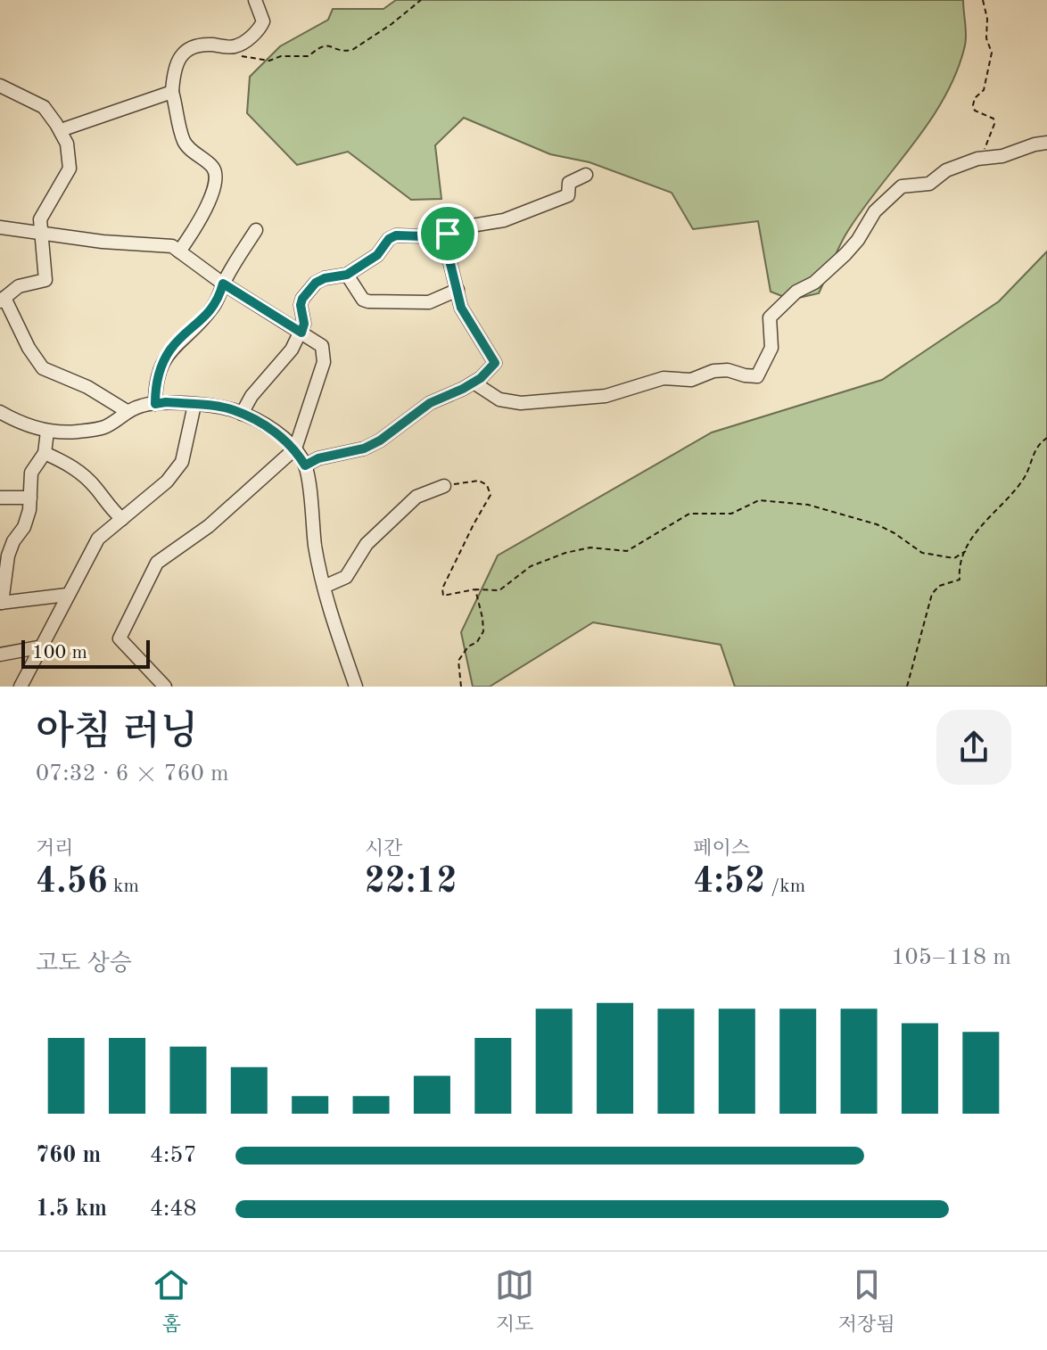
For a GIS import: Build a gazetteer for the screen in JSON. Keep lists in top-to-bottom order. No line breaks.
{"scale_bar":"100 m","page":{"scale":"100 m","heading":["아침 러닝","07:32 · 6 × 760 m"],"stats":[["거리","4.56 km"],["시간","22:12"],["페이스","4:52 /km"]],"chart":["고도 상승","105–118 m"],"list":[{"name":"760 m","note":"4:57"},{"name":"1.5 km","note":"4:48"}],"tabs":["홈","지도","저장됨"]}}
